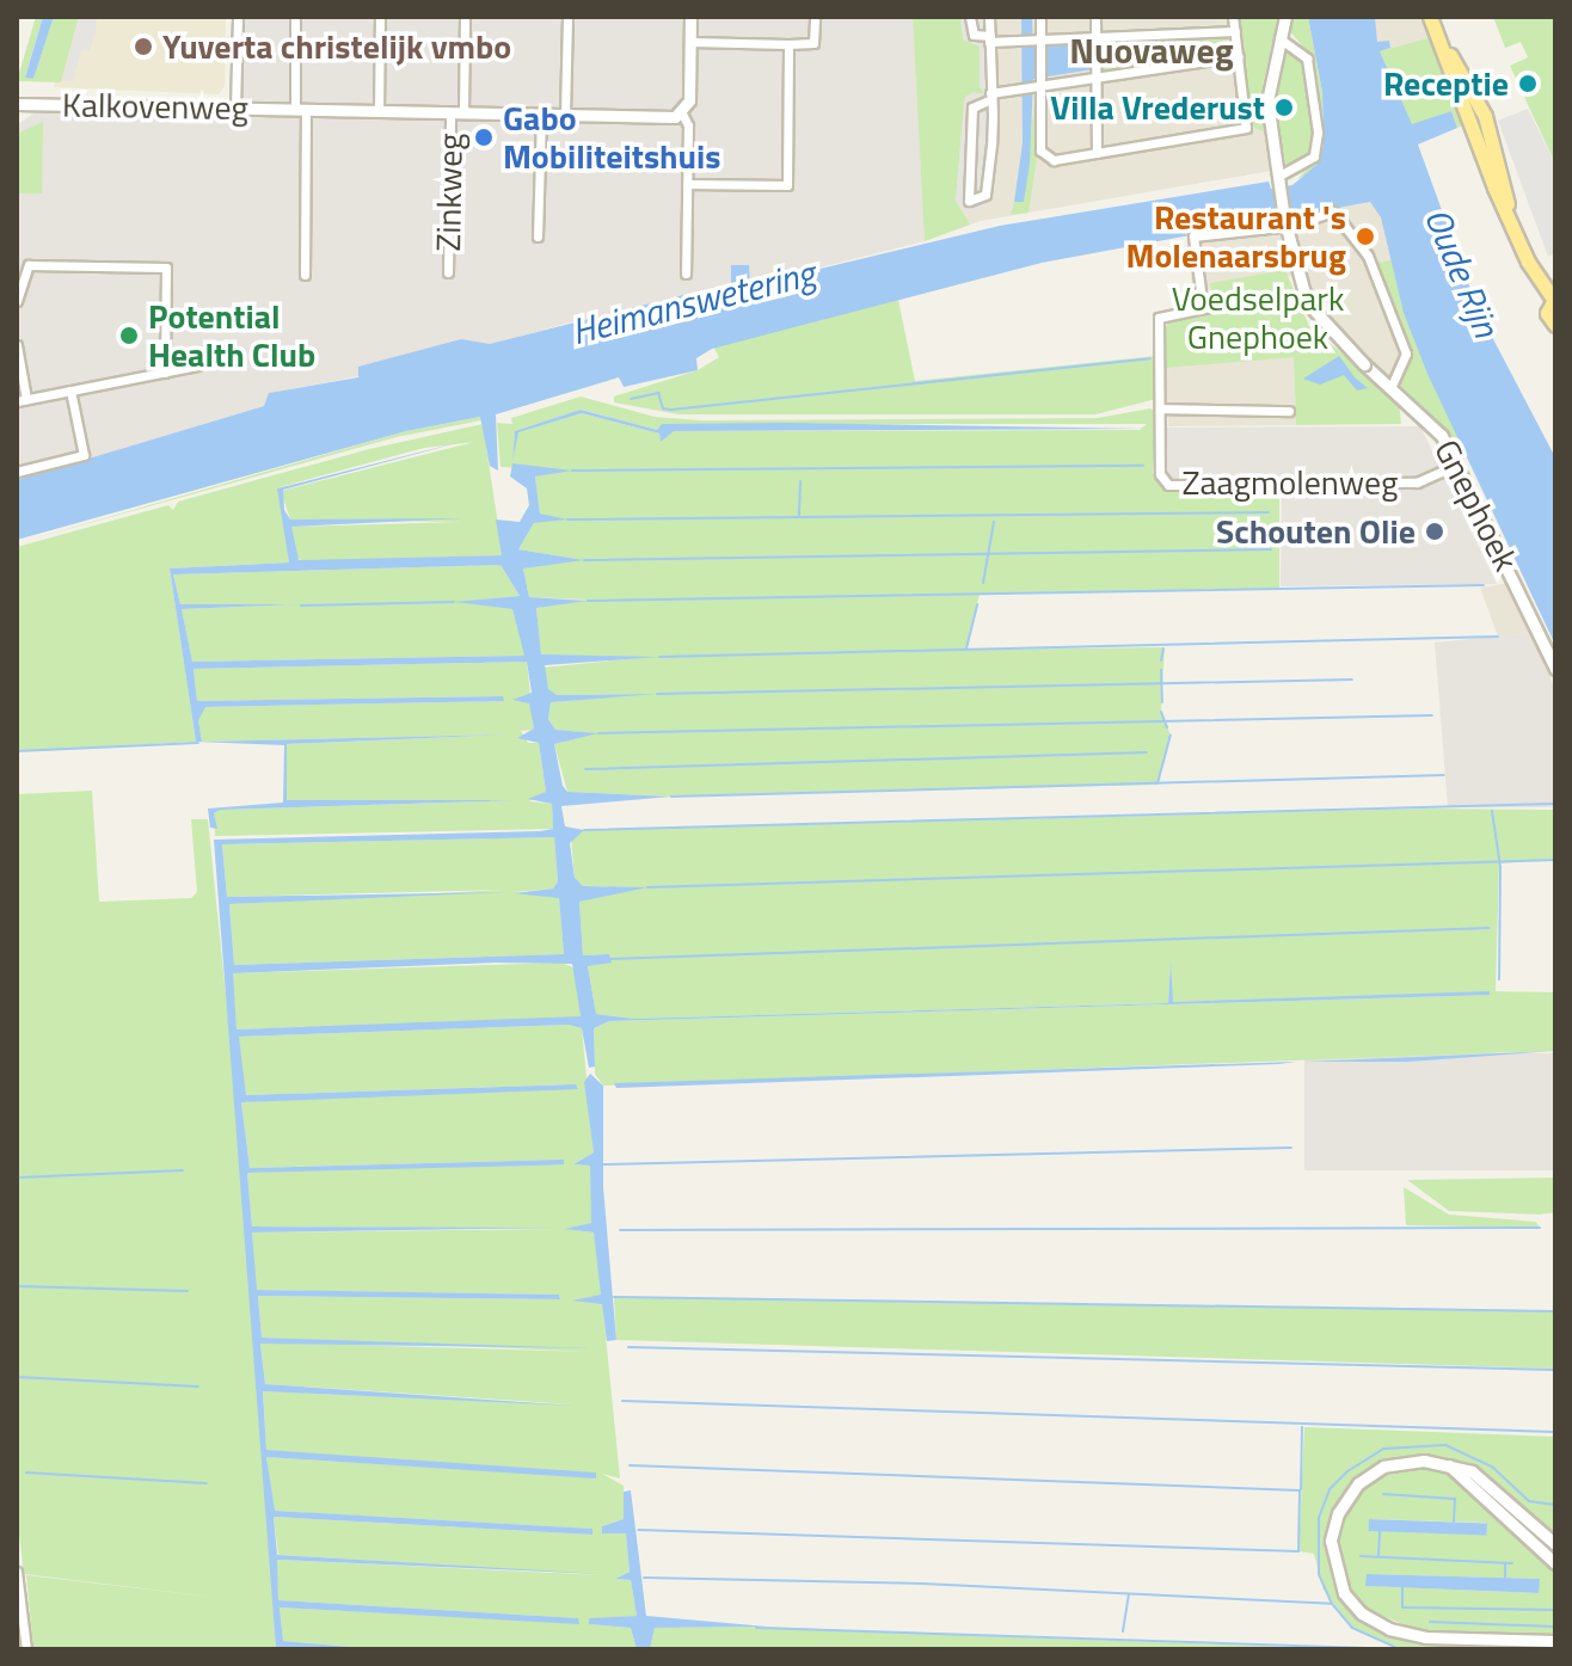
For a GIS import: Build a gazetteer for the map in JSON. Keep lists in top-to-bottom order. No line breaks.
{"streets":{"street":["Kalkovenweg","Zinkweg","Zaagmolenweg","Gnephoek"]},"crossings":[["Kalkovenweg","Zinkweg"],["Zaagmolenweg","Gnephoek"]],"districts":["Nuovaweg"],"water":["Oude Rijn","Heimanswetering"],"parks":["Voedselpark Gnephoek"],"places":["Yuverta christelijk vmbo","Receptie","Villa Vrederust","Gabo Mobiliteitshuis","Restaurant 's Molenaarsbrug","Potential Health Club","Schouten Olie"]}
